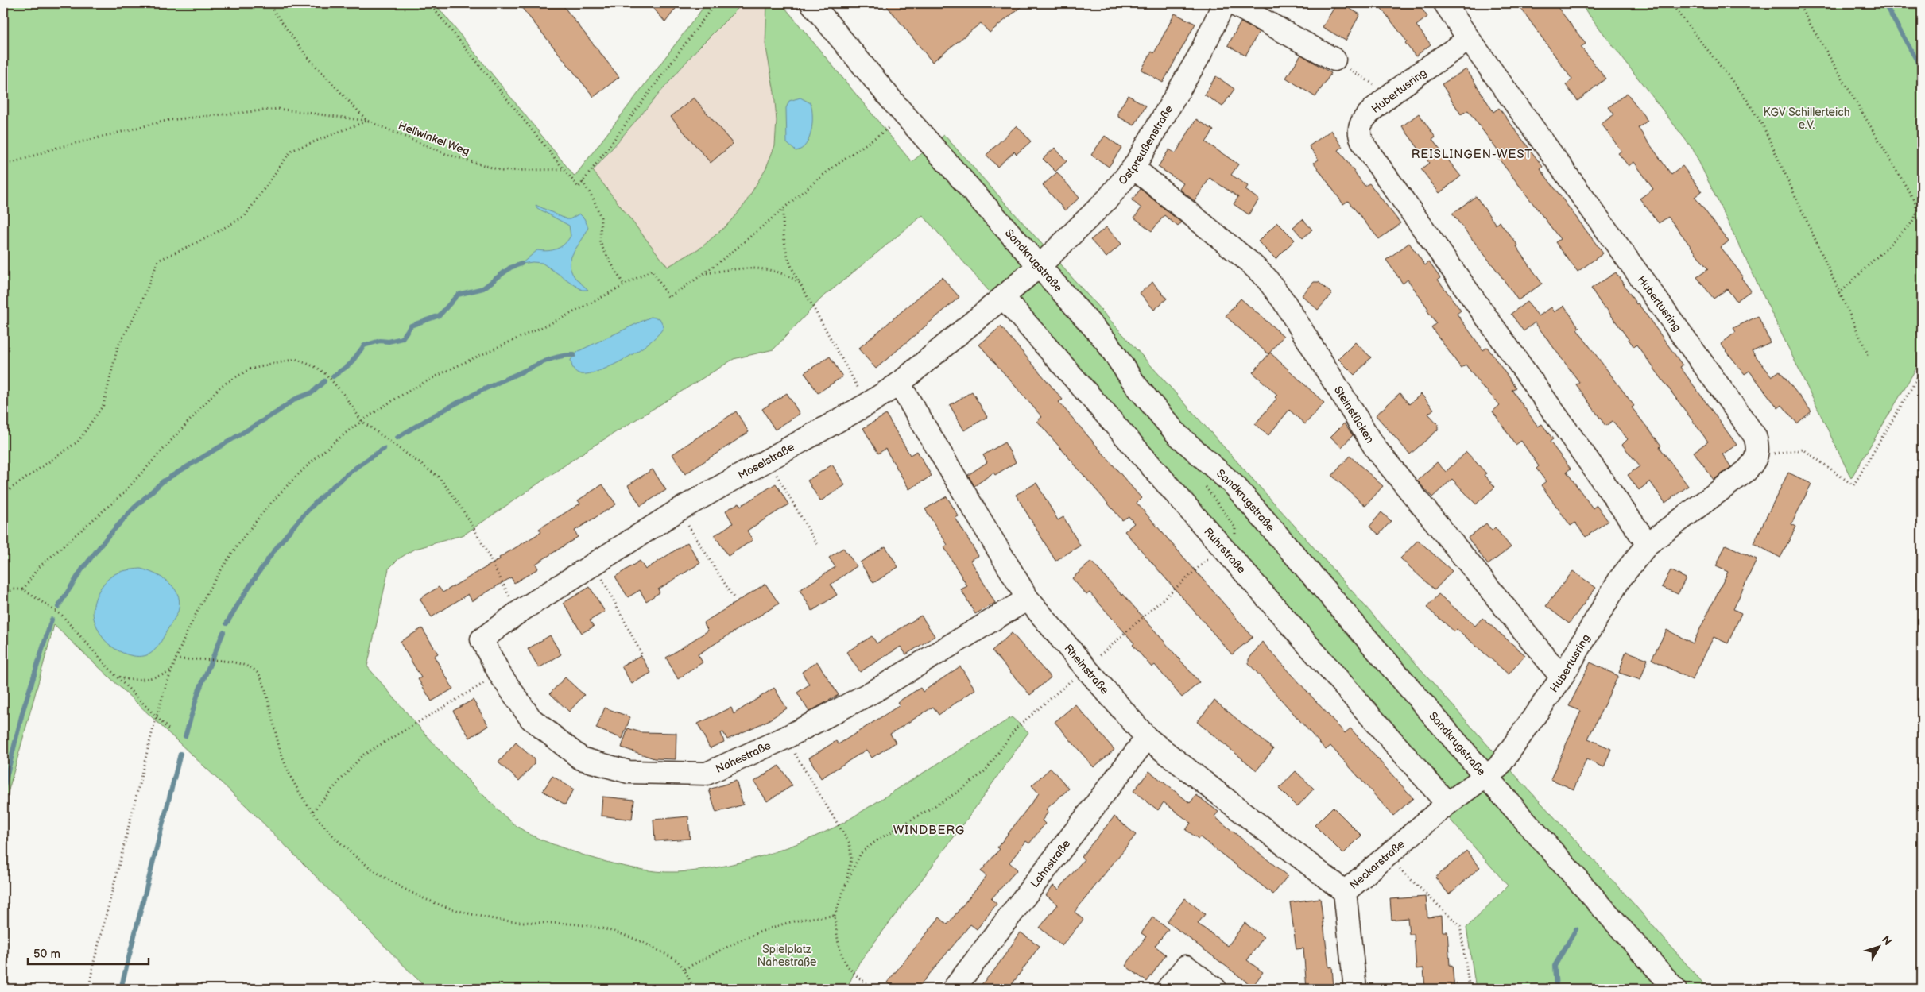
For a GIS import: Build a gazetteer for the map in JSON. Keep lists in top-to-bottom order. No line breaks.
{"streets":{"street":["Hubertusring","Ostpreußenstraße","Sandkrugstraße","Steinstücken","Moselstraße","Ruhrstraße","Rheinstraße","Nahestraße","Lahnstraße","Neckarstraße"],"path":["Hellwinkel Weg"]},"crossings":[["Hubertusring","Sandkrugstraße"],["Hubertusring","Steinstücken"],["Hubertusring","Neckarstraße"],["Ostpreußenstraße","Sandkrugstraße"],["Ostpreußenstraße","Steinstücken"],["Ostpreußenstraße","Moselstraße"],["Sandkrugstraße","Moselstraße"],["Sandkrugstraße","Neckarstraße"],["Moselstraße","Ruhrstraße"],["Moselstraße","Rheinstraße"],["Moselstraße","Nahestraße"],["Ruhrstraße","Neckarstraße"],["Rheinstraße","Nahestraße"],["Rheinstraße","Lahnstraße"],["Rheinstraße","Neckarstraße"]],"districts":["REISLINGEN-WEST","WINDBERG"],"parks":["KGV Schillerteich e.V.","Spielplatz Nahestraße"],"scale_bar":"50 m","north":"top right"}
